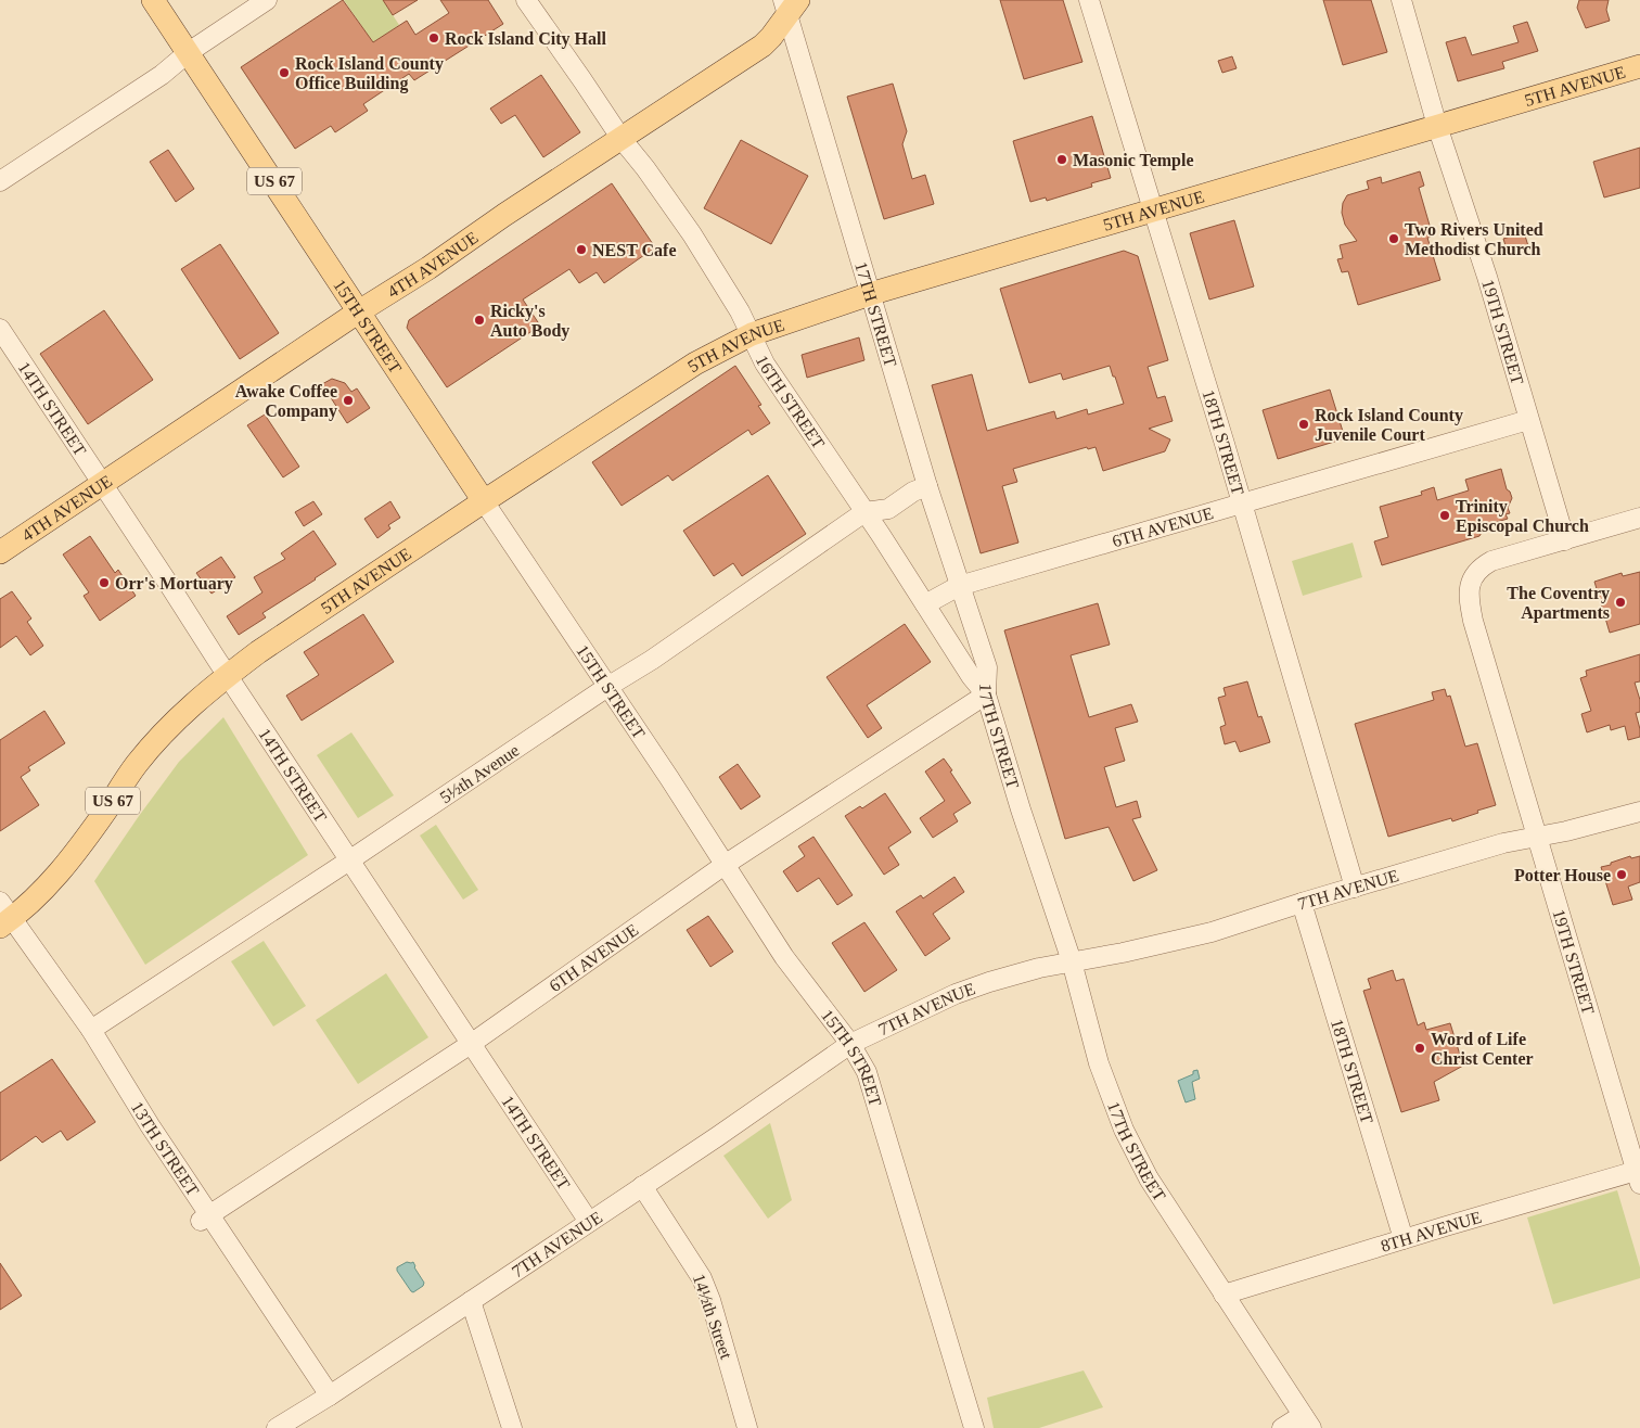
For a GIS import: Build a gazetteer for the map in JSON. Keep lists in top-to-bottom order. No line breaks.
{"streets":{"main road":["5TH AVENUE","US 67","4TH AVENUE","15TH STREET"],"street":["17TH STREET","19TH STREET","16TH STREET","14TH STREET","18TH STREET","6TH AVENUE","5½th Avenue","7TH AVENUE","13TH STREET","8TH AVENUE","14½th Street"]},"crossings":[["5TH AVENUE","17TH STREET"],["5TH AVENUE","15TH STREET"],["5TH AVENUE","19TH STREET"],["5TH AVENUE","16TH STREET"],["5TH AVENUE","14TH STREET"],["5TH AVENUE","18TH STREET"],["5TH AVENUE","13TH STREET"],["4TH AVENUE","17TH STREET"],["4TH AVENUE","15TH STREET"],["4TH AVENUE","16TH STREET"],["4TH AVENUE","14TH STREET"],["17TH STREET","16TH STREET"],["17TH STREET","6TH AVENUE"],["17TH STREET","7TH AVENUE"],["17TH STREET","8TH AVENUE"],["15TH STREET","6TH AVENUE"],["15TH STREET","5½th Avenue"],["15TH STREET","7TH AVENUE"],["19TH STREET","6TH AVENUE"],["19TH STREET","7TH AVENUE"],["19TH STREET","8TH AVENUE"],["16TH STREET","6TH AVENUE"],["16TH STREET","5½th Avenue"],["14TH STREET","6TH AVENUE"],["14TH STREET","5½th Avenue"],["14TH STREET","7TH AVENUE"],["18TH STREET","6TH AVENUE"],["18TH STREET","7TH AVENUE"],["18TH STREET","8TH AVENUE"],["6TH AVENUE","13TH STREET"],["5½th Avenue","13TH STREET"],["7TH AVENUE","13TH STREET"],["7TH AVENUE","14½th Street"]],"places":["Rock Island City Hall","Rock Island County Office Building","Masonic Temple","Two Rivers United Methodist Church","NEST Cafe","Ricky's Auto Body","Awake Coffee Company","Rock Island County Juvenile Court","Trinity Episcopal Church","Orr's Mortuary","The Coventry Apartments","Potter House","Word of Life Christ Center"]}
